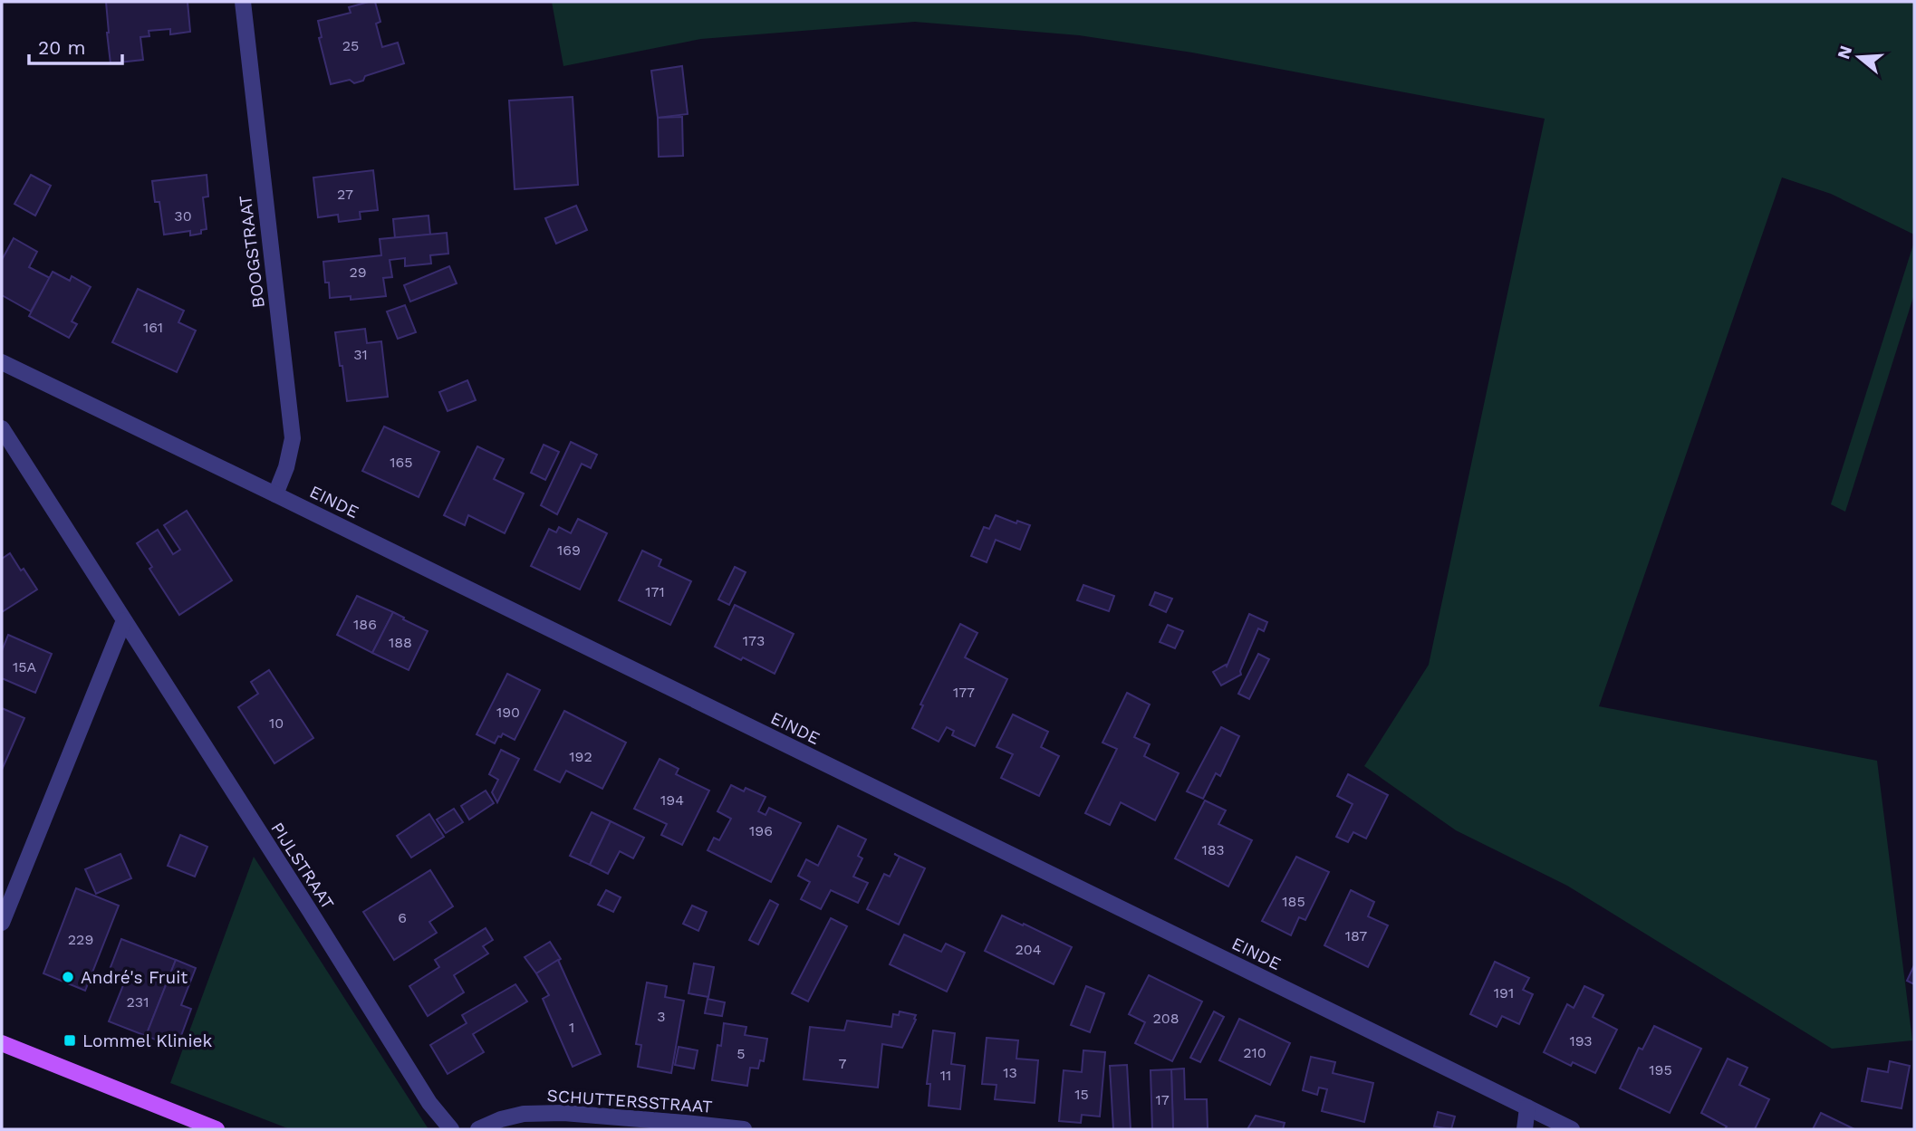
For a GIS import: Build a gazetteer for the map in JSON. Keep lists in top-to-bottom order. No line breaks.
{"streets":{"street":["BOOGSTRAAT","EINDE","PIJLSTRAAT","SCHUTTERSSTRAAT"]},"crossings":[["BOOGSTRAAT","EINDE"]],"places":{"other":["André's Fruit"],"transit":["Lommel Kliniek"]},"house_numbers":["25","27","30","29","161","31","165","169","171","186","173","188","15A","177","190","10","192","194","196","183","185","6","187","229","204","191","231","3","208","1","193","210","5","7","195","13","11","15","17"],"scale_bar":"20 m","north":"left"}
